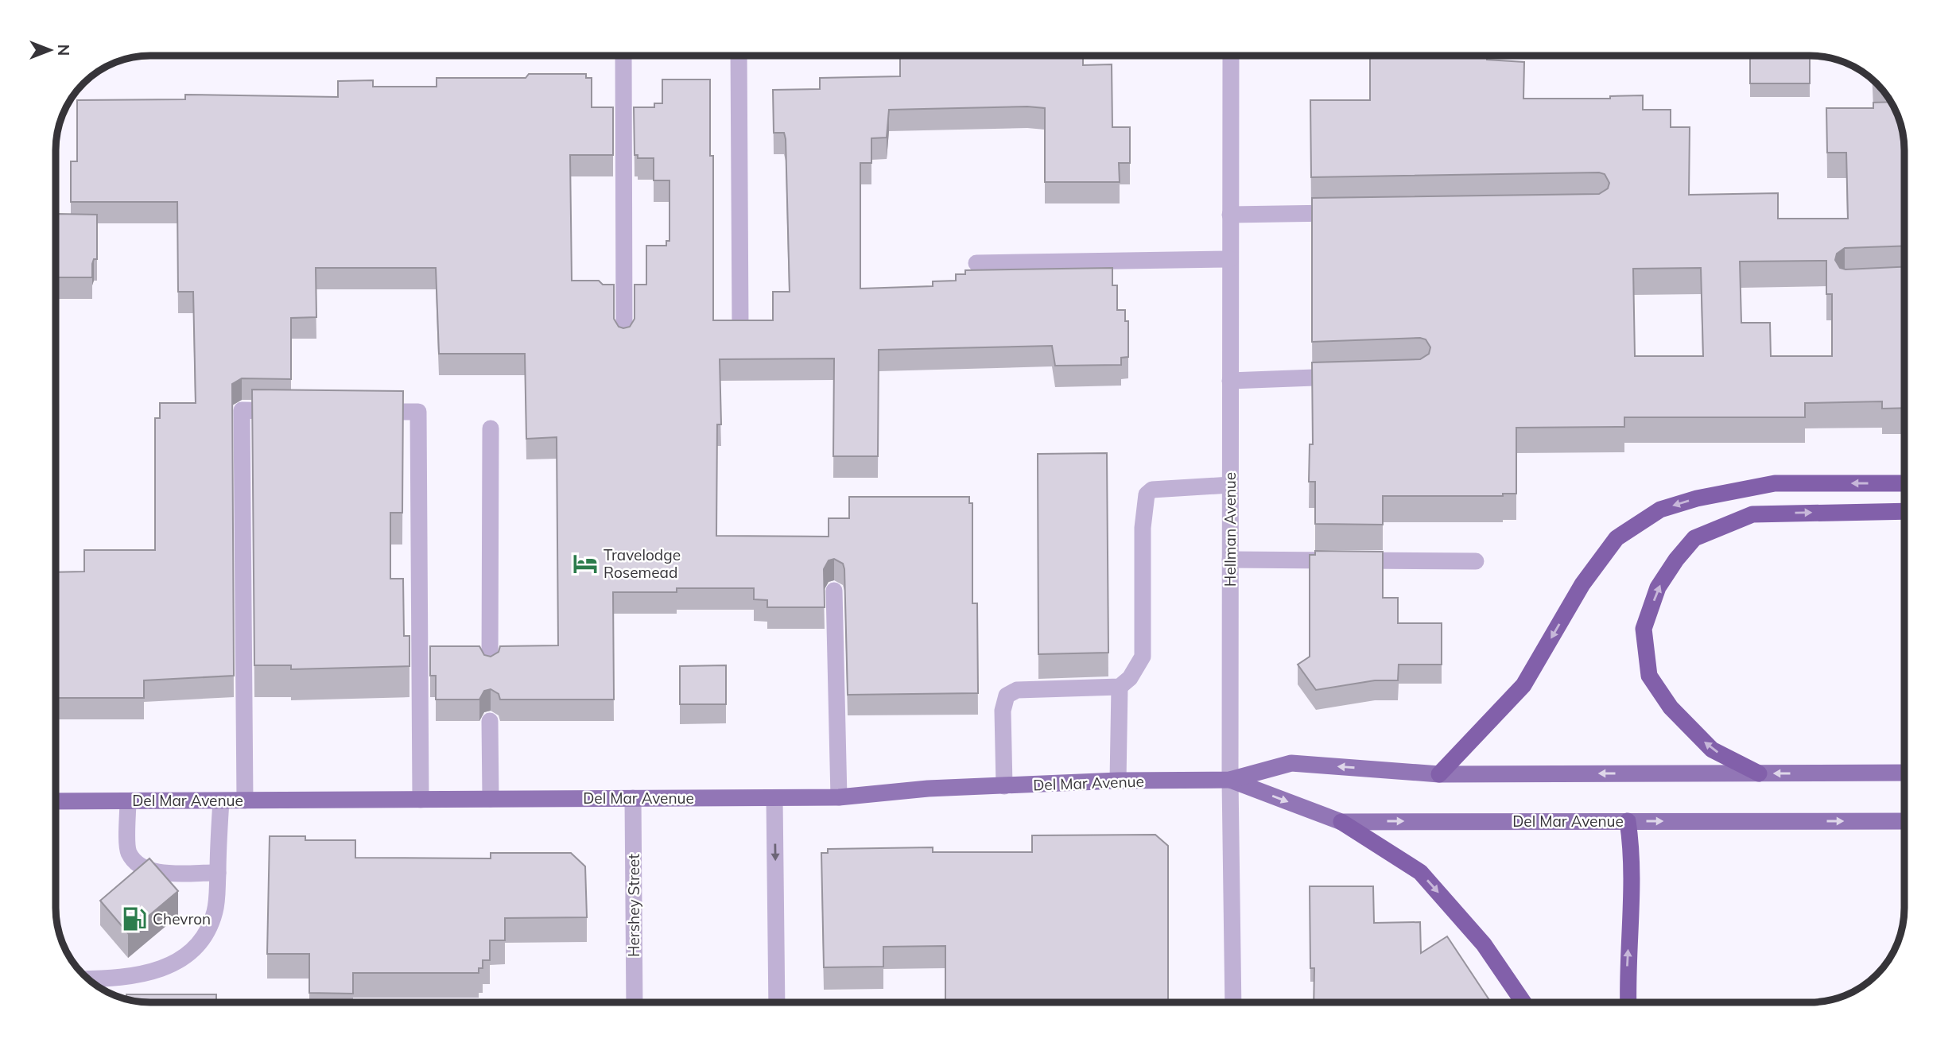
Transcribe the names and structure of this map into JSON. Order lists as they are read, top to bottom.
{
  "streets": {
    "main road": ["Del Mar Avenue"],
    "street": ["Hellman Avenue", "Hershey Street"]
  },
  "crossings": [
    ["Hellman Avenue", "Del Mar Avenue"],
    ["Del Mar Avenue", "Hershey Street"]
  ],
  "places": {
    "hotel": ["Travelodge Rosemead"],
    "fuel station": ["Chevron"]
  },
  "north": "right"
}
